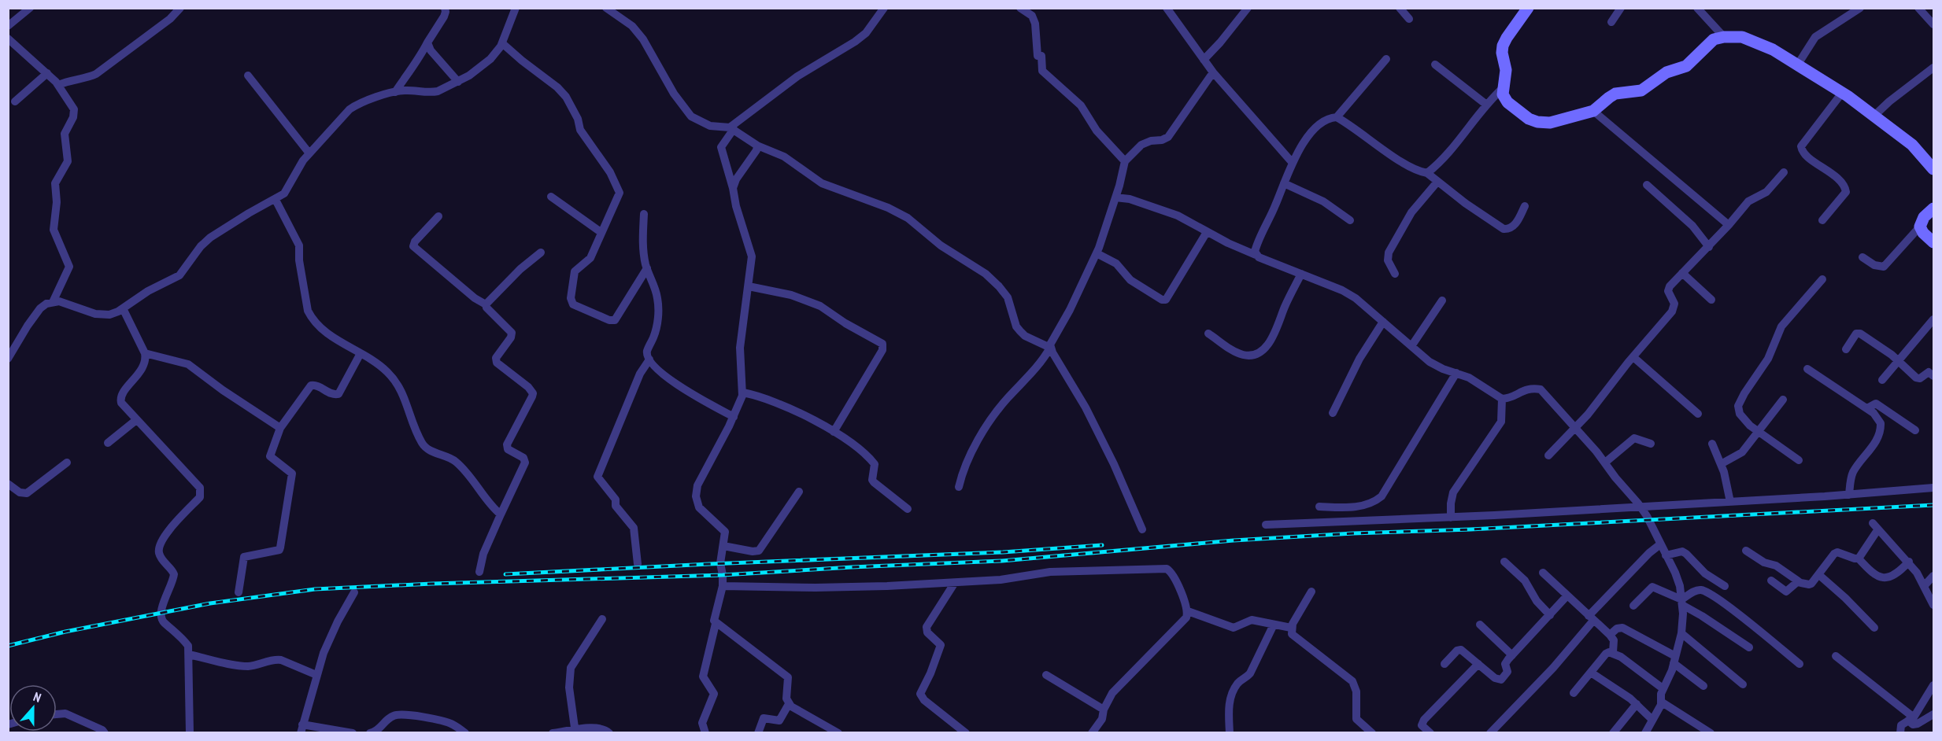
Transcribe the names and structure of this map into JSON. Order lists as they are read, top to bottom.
{
  "north": "top"
}
